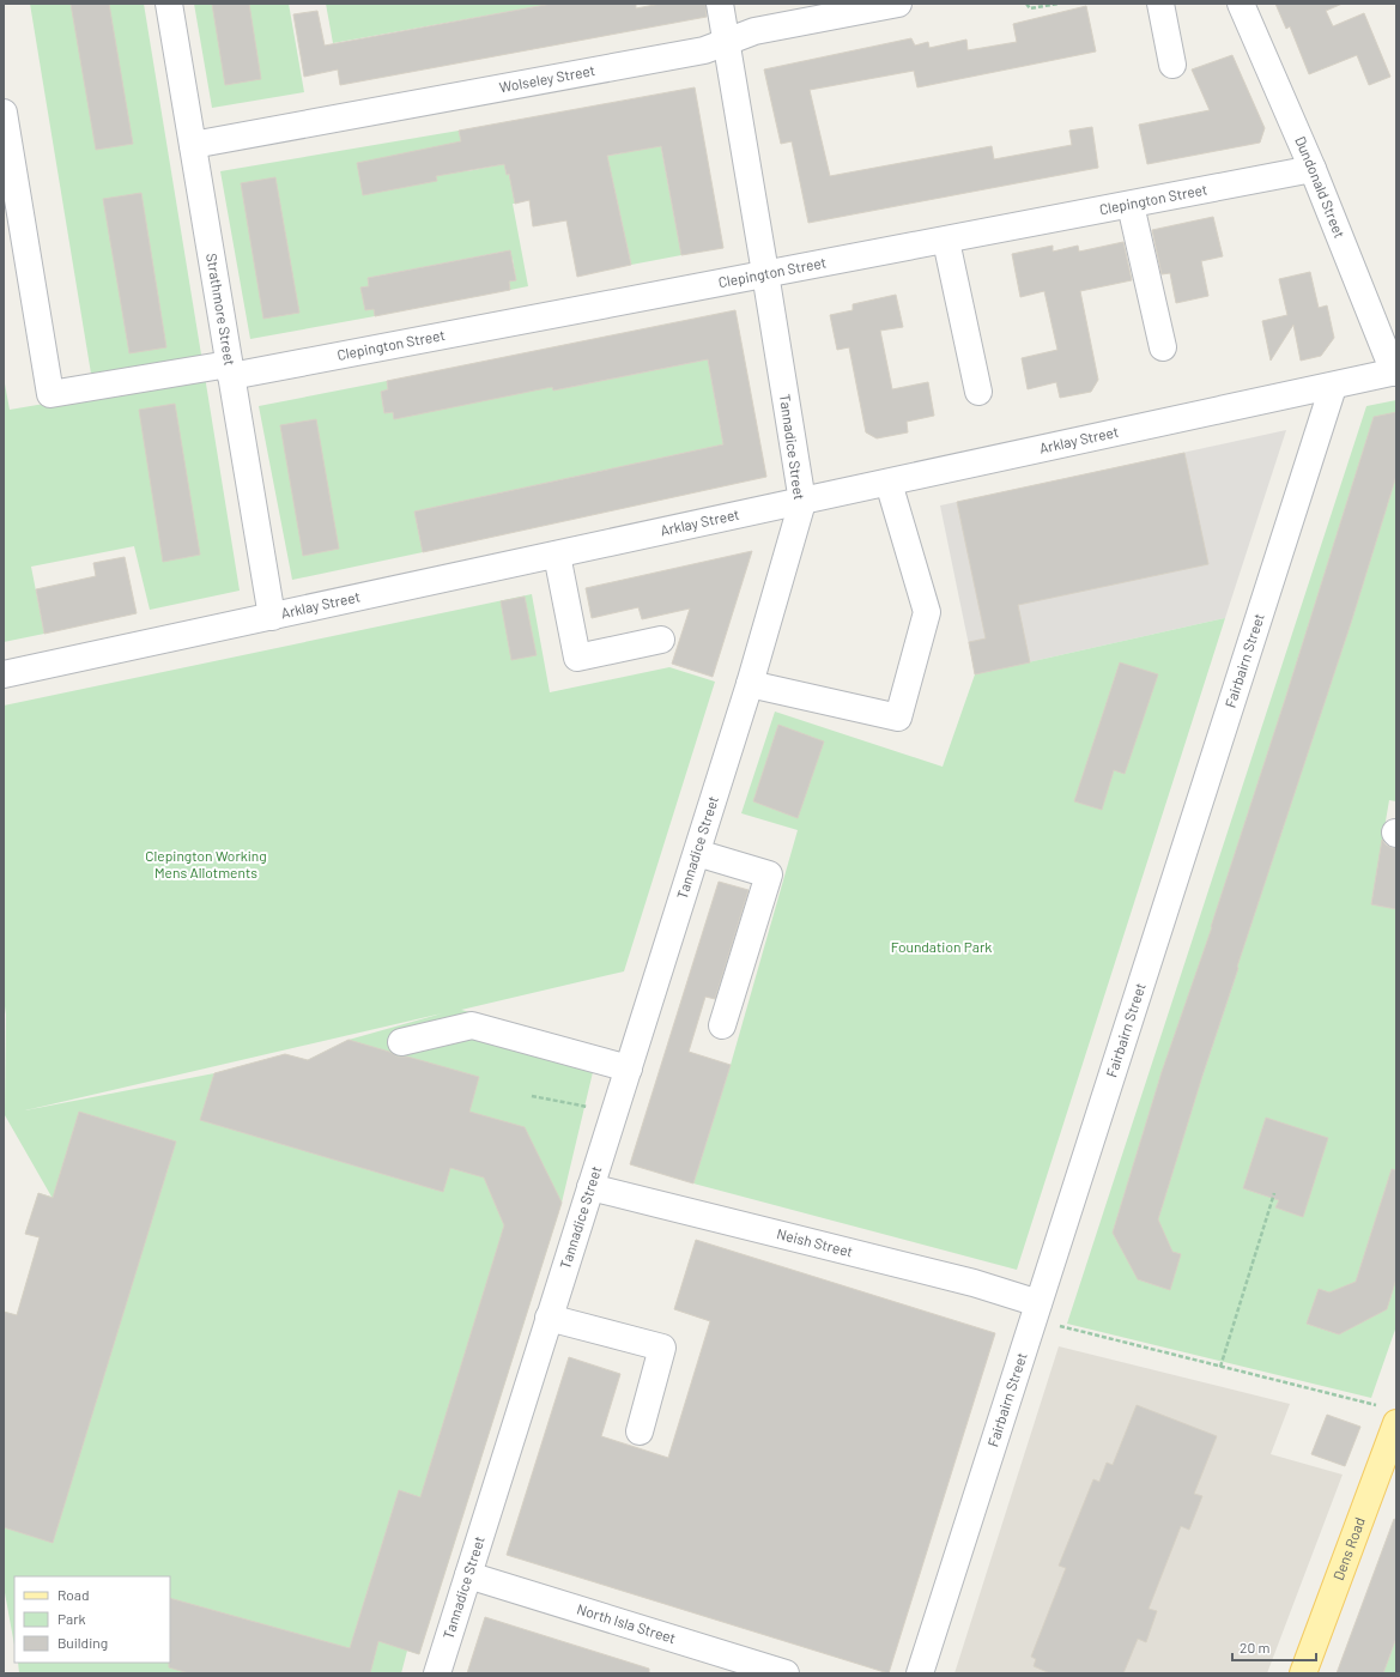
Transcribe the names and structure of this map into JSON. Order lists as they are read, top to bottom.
{
  "streets": {
    "main road": ["Dens Road"],
    "street": [
      "Wolseley Street",
      "Dundonald Street",
      "Clepington Street",
      "Strathmore Street",
      "Arklay Street",
      "Tannadice Street",
      "Fairbairn Street",
      "Neish Street",
      "North Isla Street"
    ]
  },
  "crossings": [
    ["Wolseley Street", "Strathmore Street"],
    ["Wolseley Street", "Tannadice Street"],
    ["Dundonald Street", "Clepington Street"],
    ["Dundonald Street", "Arklay Street"],
    ["Clepington Street", "Strathmore Street"],
    ["Clepington Street", "Tannadice Street"],
    ["Strathmore Street", "Arklay Street"],
    ["Arklay Street", "Tannadice Street"],
    ["Arklay Street", "Fairbairn Street"],
    ["Tannadice Street", "Neish Street"],
    ["Tannadice Street", "North Isla Street"],
    ["Fairbairn Street", "Neish Street"]
  ],
  "parks": ["Clepington Working Mens Allotments", "Foundation Park"],
  "legend": ["Road", "Park", "Building"],
  "scale_bar": "20 m"
}
